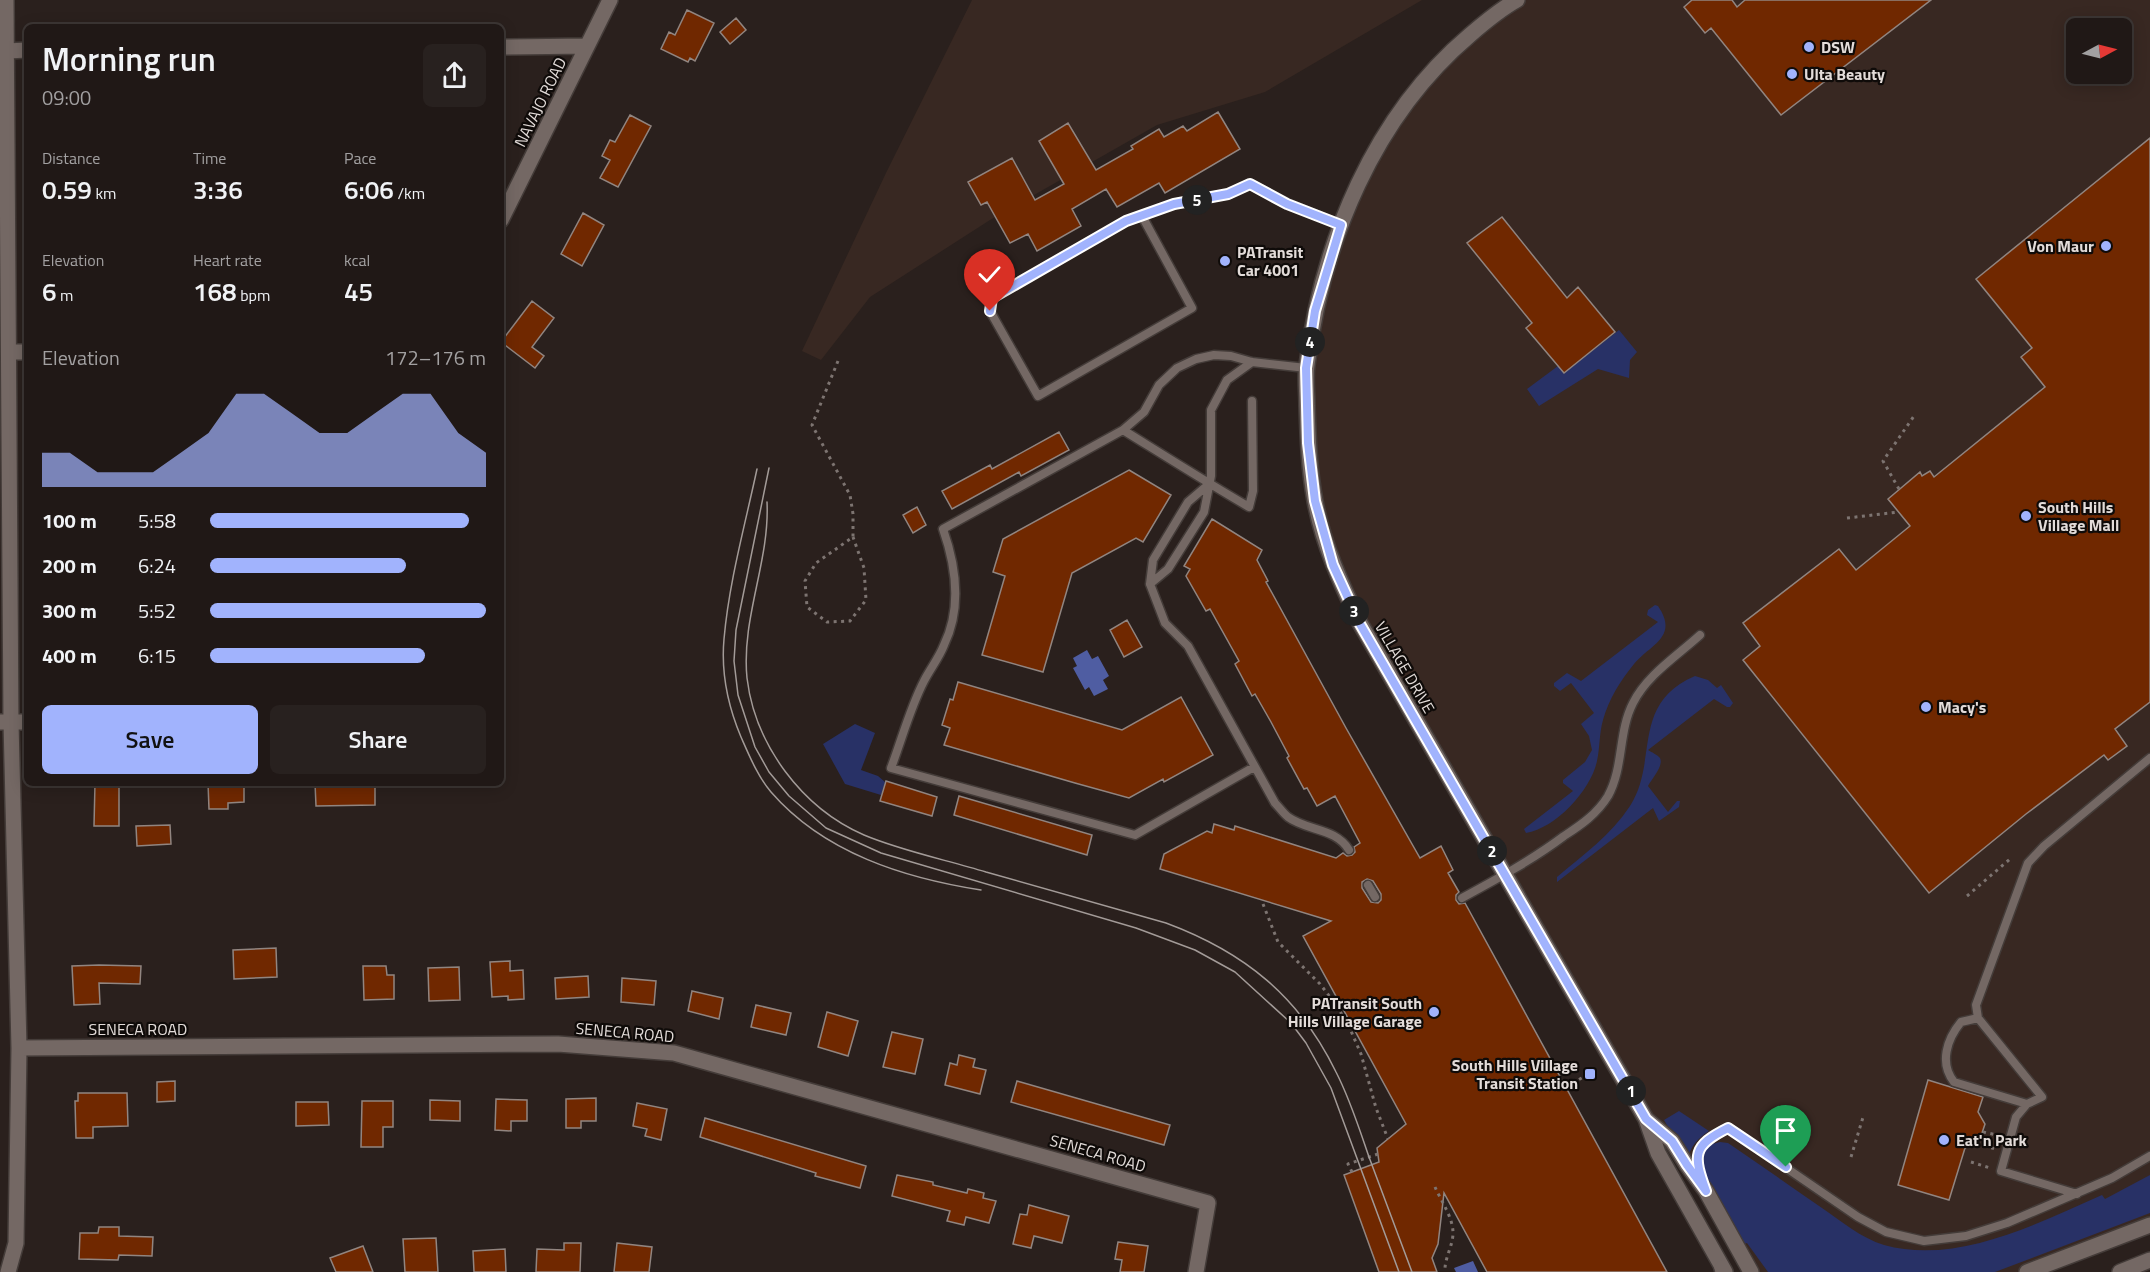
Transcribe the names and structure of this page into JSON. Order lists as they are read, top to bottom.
{
  "streets": {
    "street": ["NAVAJO ROAD", "VILLAGE DRIVE", "SENECA ROAD"]
  },
  "places": {
    "other": [
      "DSW",
      "Ulta Beauty",
      "Von Maur",
      "PATransit Car 4001",
      "South Hills Village Mall",
      "Macy's",
      "PATransit South Hills Village Garage",
      "Eat'n Park"
    ],
    "transit": ["South Hills Village Transit Station"]
  },
  "north": "right",
  "page": {
    "heading": ["Morning run", "09:00"],
    "stats": [
      ["Distance", "0.59 km"],
      ["Time", "3:36"],
      ["Pace", "6:06 /km"],
      ["Elevation", "6 m"],
      ["Heart rate", "168 bpm"],
      ["kcal", "45"]
    ],
    "pins": [
      "5",
      "4",
      "3",
      "2",
      "1"
    ],
    "chart": ["Elevation", "172–176 m"],
    "list": [
      {
        "name": "100 m",
        "note": "5:58"
      },
      {
        "name": "200 m",
        "note": "6:24"
      },
      {
        "name": "300 m",
        "note": "5:52"
      },
      {
        "name": "400 m",
        "note": "6:15"
      }
    ],
    "buttons": ["Save", "Share"]
  }
}
